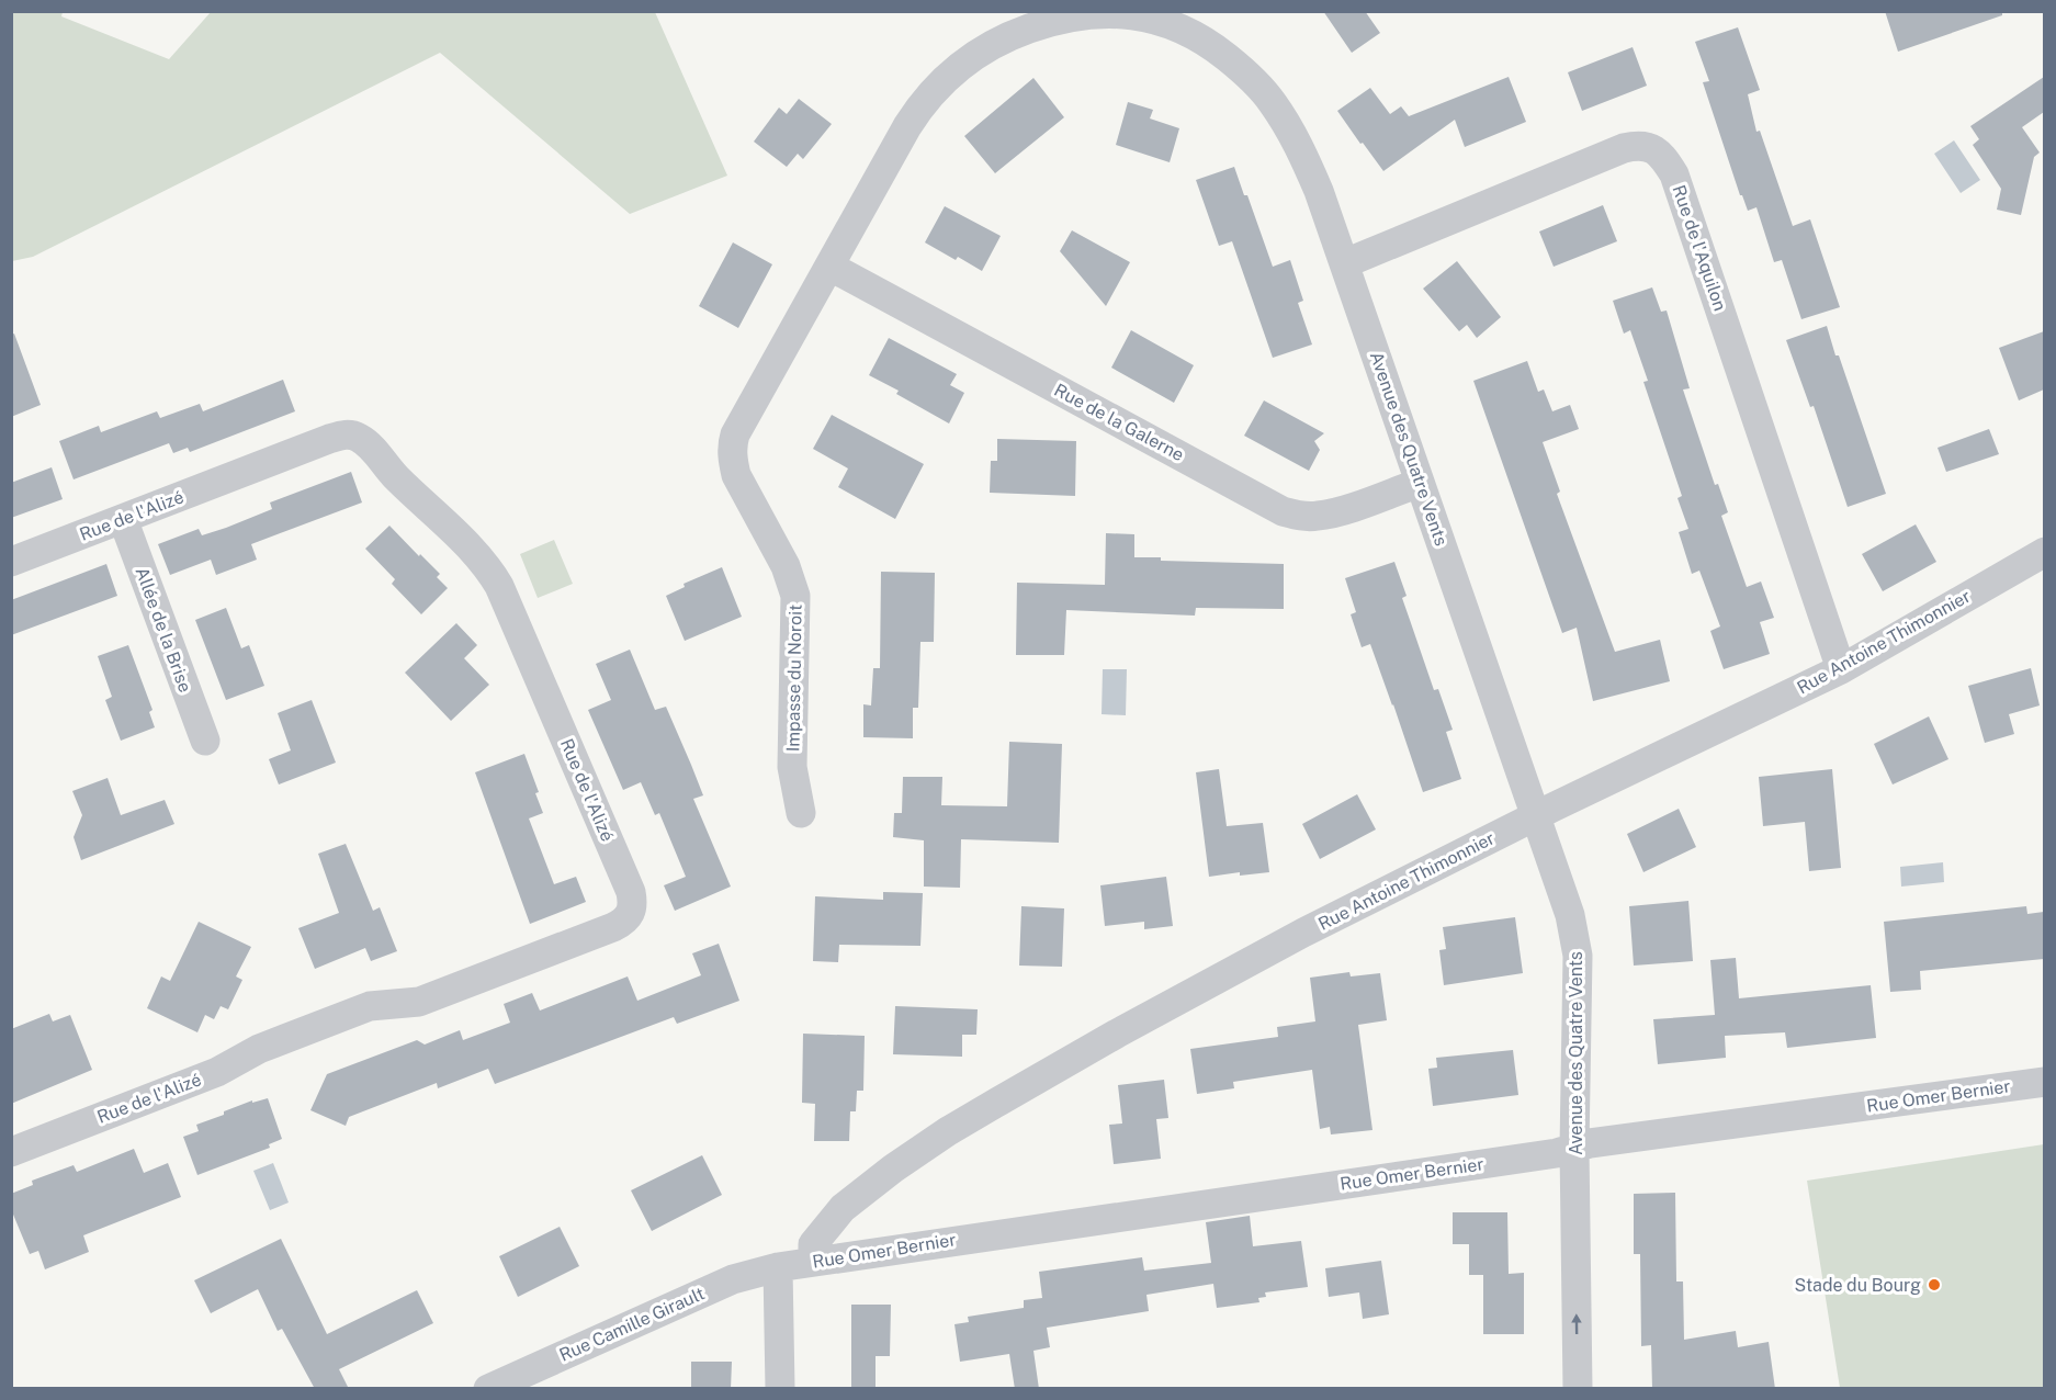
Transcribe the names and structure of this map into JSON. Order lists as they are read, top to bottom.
{
  "streets": {
    "street": [
      "Rue de l'Aquilon",
      "Rue de la Galerne",
      "Avenue des Quatre Vents",
      "Rue de l'Alizé",
      "Allée de la Brise",
      "Rue Antoine Thimonnier",
      "Impasse du Noroit",
      "Rue Omer Bernier",
      "Rue Camille Girault"
    ]
  },
  "crossings": [
    ["Rue de l'Aquilon", "Avenue des Quatre Vents"],
    ["Rue de l'Aquilon", "Rue Antoine Thimonnier"],
    ["Rue de la Galerne", "Avenue des Quatre Vents"],
    ["Rue de la Galerne", "Impasse du Noroit"],
    ["Avenue des Quatre Vents", "Rue Antoine Thimonnier"],
    ["Avenue des Quatre Vents", "Impasse du Noroit"],
    ["Avenue des Quatre Vents", "Rue Omer Bernier"],
    ["Rue de l'Alizé", "Allée de la Brise"],
    ["Rue Antoine Thimonnier", "Rue Omer Bernier"],
    ["Rue Omer Bernier", "Rue Camille Girault"]
  ],
  "places": ["Stade du Bourg"]
}
